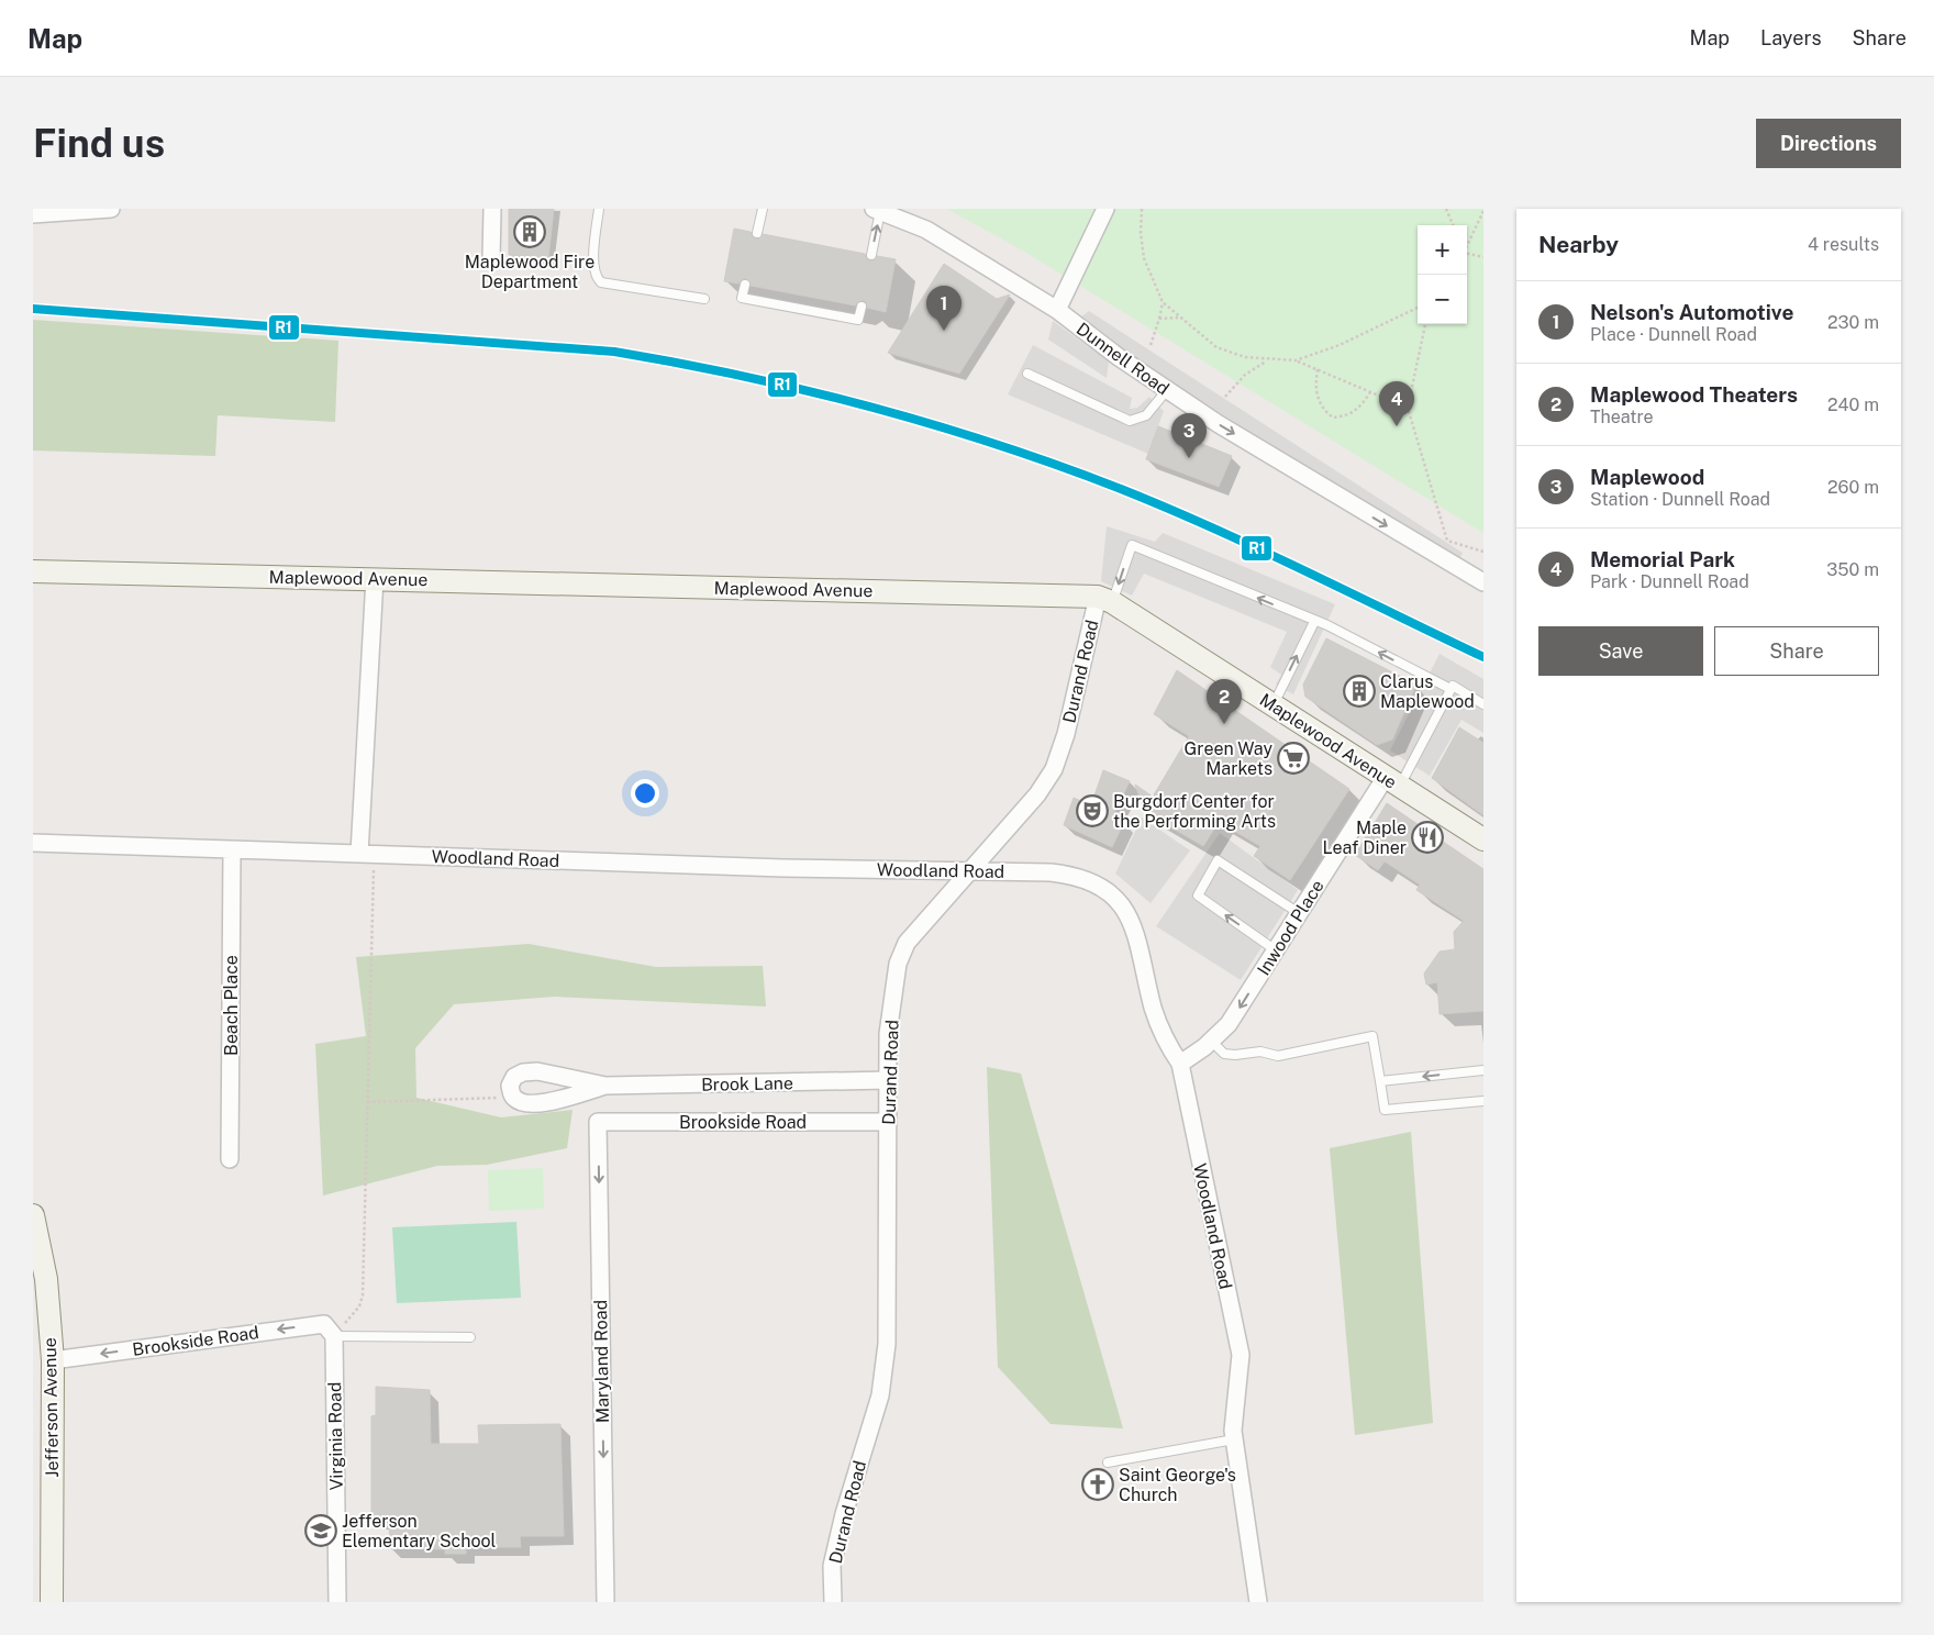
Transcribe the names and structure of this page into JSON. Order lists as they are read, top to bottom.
{
  "streets": {
    "street": [
      "Dunnell Road",
      "Maplewood Avenue",
      "Durand Road",
      "Woodland Road",
      "Inwood Place",
      "Beach Place",
      "Brook Lane",
      "Brookside Road",
      "Maryland Road",
      "Jefferson Avenue",
      "Virginia Road"
    ]
  },
  "crossings": [
    ["Maplewood Avenue", "Durand Road"],
    ["Maplewood Avenue", "Inwood Place"],
    ["Durand Road", "Woodland Road"],
    ["Durand Road", "Brook Lane"],
    ["Durand Road", "Brookside Road"],
    ["Woodland Road", "Inwood Place"],
    ["Woodland Road", "Beach Place"],
    ["Brookside Road", "Maryland Road"],
    ["Brookside Road", "Jefferson Avenue"],
    ["Brookside Road", "Virginia Road"]
  ],
  "one_way": ["Dunnell Road", "Brookside Road", "Maryland Road"],
  "places": {
    "building": ["Maplewood Fire Department", "Clarus Maplewood"],
    "supermarket": ["Green Way Markets"],
    "theatre": ["Burgdorf Center for the Performing Arts"],
    "restaurant": ["Maple Leaf Diner"],
    "church": ["Saint George's Church"],
    "school or university": ["Jefferson Elementary School"]
  },
  "lines": ["transit line R1"],
  "page": {
    "header": "Map",
    "nav": ["Map", "Layers", "Share"],
    "buttons": [
      "Directions",
      ["Save", "Share"]
    ],
    "title": "Find us",
    "heading": ["Nearby", "4 results"],
    "map_buttons": ["+", "−"],
    "list": [
      {
        "mark": "1",
        "name": "Nelson's Automotive",
        "note": "Place · Dunnell Road",
        "value": "230 m"
      },
      {
        "mark": "2",
        "name": "Maplewood Theaters",
        "note": "Theatre",
        "value": "240 m"
      },
      {
        "mark": "3",
        "name": "Maplewood",
        "note": "Station · Dunnell Road",
        "value": "260 m"
      },
      {
        "mark": "4",
        "name": "Memorial Park",
        "note": "Park · Dunnell Road",
        "value": "350 m"
      }
    ],
    "pins": [
      "1",
      "4",
      "3",
      "2"
    ]
  }
}
